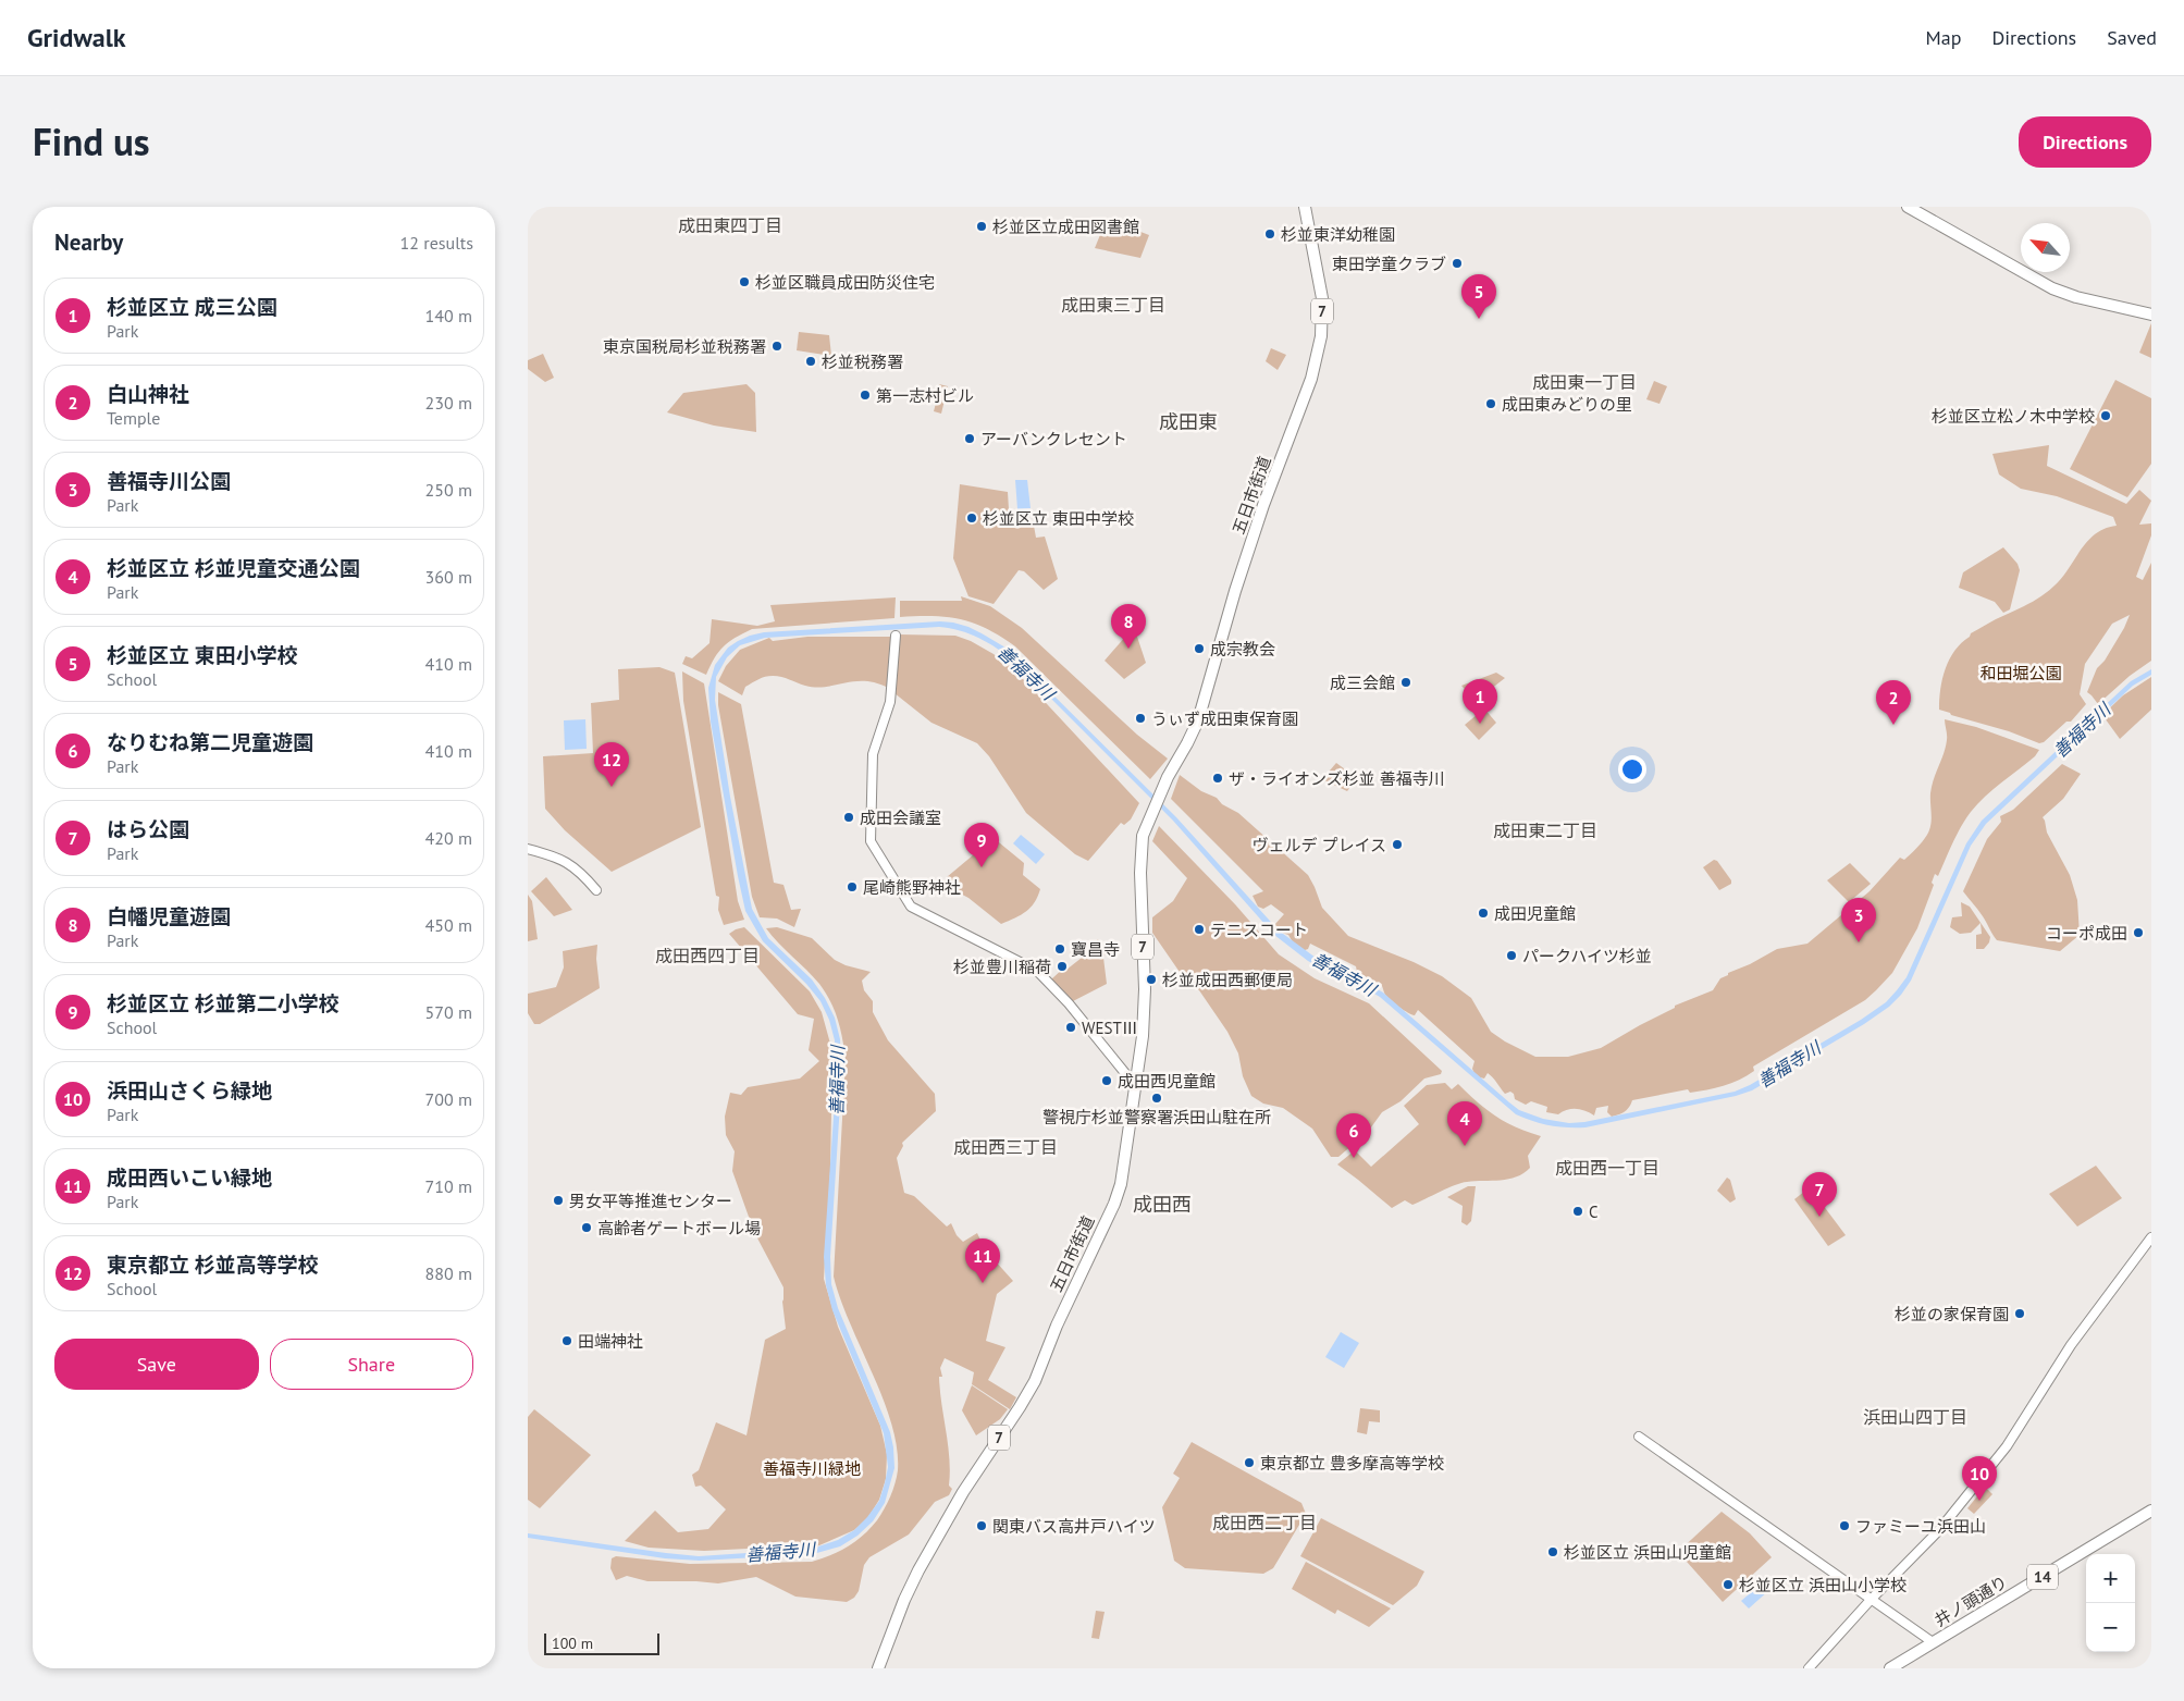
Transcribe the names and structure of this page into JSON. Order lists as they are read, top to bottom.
{
  "streets": {
    "main road": [
      "7",
      "五日市街道",
      "14",
      "井ノ頭通り"
    ]
  },
  "districts": [
    "成田東四丁目",
    "成田東三丁目",
    "成田東一丁目",
    "成田東",
    "成田東二丁目",
    "成田西四丁目",
    "成田西三丁目",
    "成田西一丁目",
    "成田西",
    "浜田山四丁目",
    "成田西二丁目"
  ],
  "water": ["善福寺川"],
  "parks": ["和田堀公園", "善福寺川緑地"],
  "places": [
    "杉並区立成田図書館",
    "杉並東洋幼稚園",
    "東田学童クラブ",
    "杉並区職員成田防災住宅",
    "東京国税局杉並税務署",
    "杉並税務署",
    "第一志村ビル",
    "成田東みどりの里",
    "杉並区立松ノ木中学校",
    "アーバンクレセント",
    "杉並区立 東田中学校",
    "成宗教会",
    "成三会館",
    "うぃず成田東保育園",
    "ザ・ライオンズ杉並 善福寺川",
    "成田会議室",
    "ヴェルデ プレイス",
    "尾崎熊野神社",
    "成田児童館",
    "テニスコート",
    "コーポ成田",
    "寶昌寺",
    "パークハイツ杉並",
    "杉並豊川稲荷",
    "杉並成田西郵便局",
    "WESTⅢ",
    "成田西児童館",
    "警視庁杉並警察署浜田山駐在所",
    "男女平等推進センター",
    "C",
    "高齢者ゲートボール場",
    "杉並の家保育園",
    "田端神社",
    "東京都立 豊多摩高等学校",
    "関東バス高井戸ハイツ",
    "ファミーユ浜田山",
    "杉並区立 浜田山児童館",
    "杉並区立 浜田山小学校"
  ],
  "scale_bar": "100 m",
  "north": "top left",
  "page": {
    "header": "Gridwalk",
    "nav": ["Map", "Directions", "Saved"],
    "title": "Find us",
    "buttons": [
      "Directions",
      ["Save", "Share"]
    ],
    "heading": ["Nearby", "12 results"],
    "pins": [
      "5",
      "8",
      "1",
      "2",
      "12",
      "9",
      "3",
      "4",
      "6",
      "7",
      "11",
      "10"
    ],
    "list": [
      {
        "mark": "1",
        "name": "杉並区立 成三公園",
        "note": "Park",
        "value": "140 m"
      },
      {
        "mark": "2",
        "name": "白山神社",
        "note": "Temple",
        "value": "230 m"
      },
      {
        "mark": "3",
        "name": "善福寺川公園",
        "note": "Park",
        "value": "250 m"
      },
      {
        "mark": "4",
        "name": "杉並区立 杉並児童交通公園",
        "note": "Park",
        "value": "360 m"
      },
      {
        "mark": "5",
        "name": "杉並区立 東田小学校",
        "note": "School",
        "value": "410 m"
      },
      {
        "mark": "6",
        "name": "なりむね第二児童遊園",
        "note": "Park",
        "value": "410 m"
      },
      {
        "mark": "7",
        "name": "はら公園",
        "note": "Park",
        "value": "420 m"
      },
      {
        "mark": "8",
        "name": "白幡児童遊園",
        "note": "Park",
        "value": "450 m"
      },
      {
        "mark": "9",
        "name": "杉並区立 杉並第二小学校",
        "note": "School",
        "value": "570 m"
      },
      {
        "mark": "10",
        "name": "浜田山さくら緑地",
        "note": "Park",
        "value": "700 m"
      },
      {
        "mark": "11",
        "name": "成田西いこい緑地",
        "note": "Park",
        "value": "710 m"
      },
      {
        "mark": "12",
        "name": "東京都立 杉並高等学校",
        "note": "School",
        "value": "880 m"
      }
    ],
    "map_buttons": ["+", "−"],
    "scale": "100 m"
  }
}
